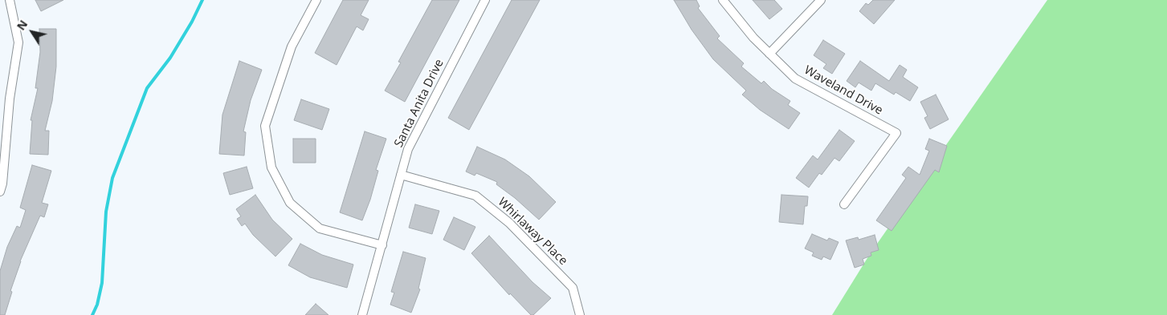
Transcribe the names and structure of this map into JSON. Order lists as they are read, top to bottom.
{
  "streets": {
    "street": ["Waveland Drive", "Santa Anita Drive", "Whirlaway Place"]
  },
  "crossings": [
    ["Santa Anita Drive", "Whirlaway Place"]
  ],
  "north": "top left"
}
